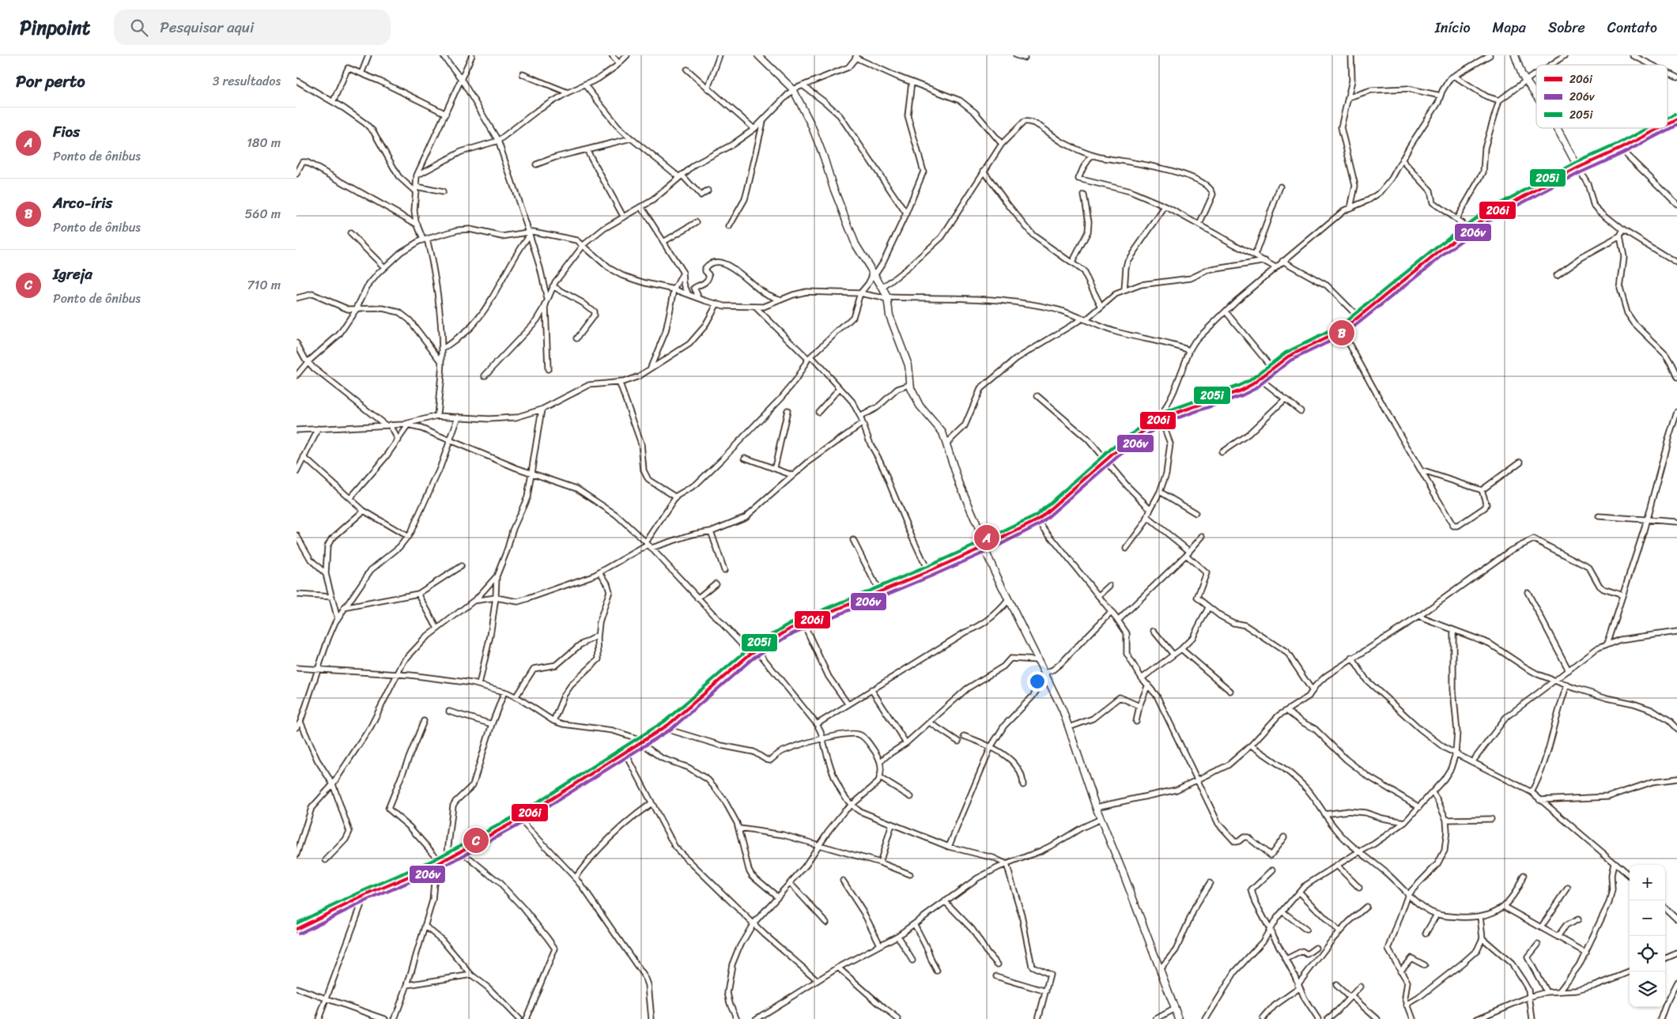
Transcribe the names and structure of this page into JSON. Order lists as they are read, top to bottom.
{
  "lines": ["transit line 205i", "transit line 206i", "transit line 206v"],
  "legend": ["206i", "206v", "205i"],
  "page": {
    "header": "Pinpoint",
    "search": "Pesquisar aqui",
    "nav": [
      "Início",
      "Mapa",
      "Sobre",
      "Contato"
    ],
    "heading": ["Por perto", "3 resultados"],
    "list": [
      {
        "mark": "A",
        "name": "Fios",
        "note": "Ponto de ônibus",
        "value": "180 m"
      },
      {
        "mark": "B",
        "name": "Arco-íris",
        "note": "Ponto de ônibus",
        "value": "560 m"
      },
      {
        "mark": "C",
        "name": "Igreja",
        "note": "Ponto de ônibus",
        "value": "710 m"
      }
    ],
    "pins": ["B", "A", "C"],
    "map_buttons": ["+", "−"]
  }
}
